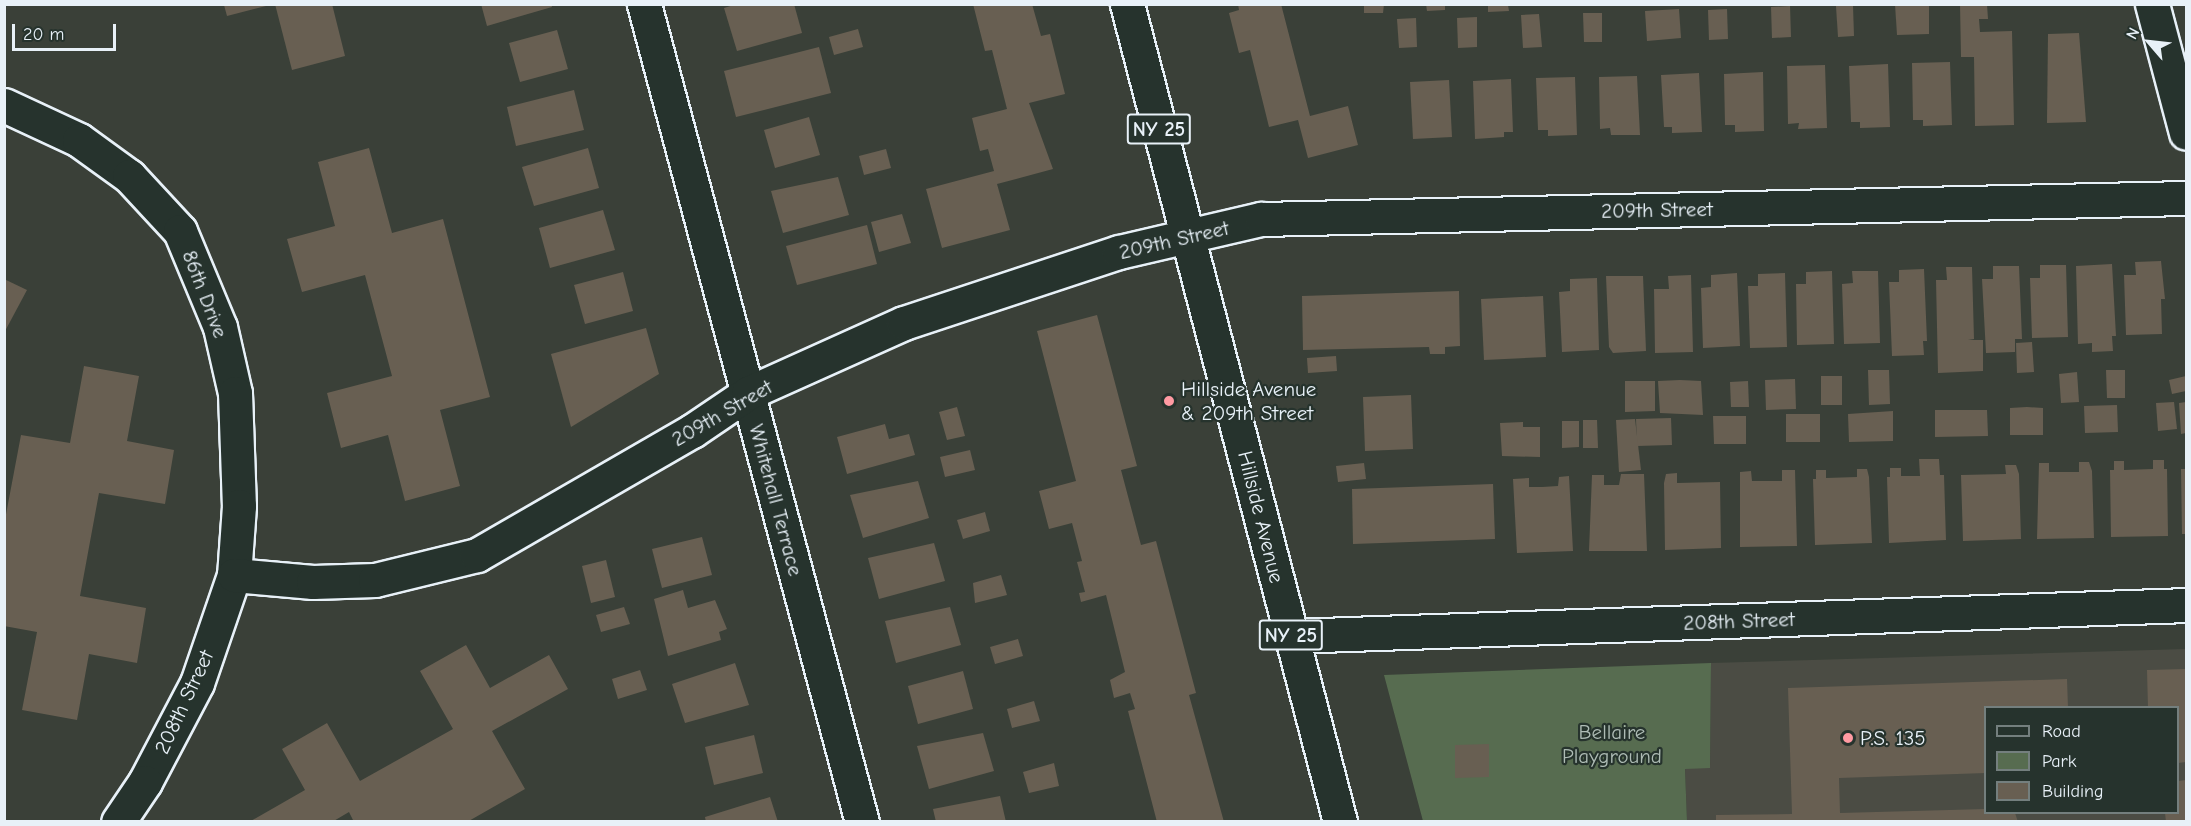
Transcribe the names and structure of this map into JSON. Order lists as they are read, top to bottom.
{
  "streets": {
    "street": [
      "NY 25",
      "209th Street",
      "86th Drive",
      "Whitehall Terrace",
      "Hillside Avenue",
      "208th Street"
    ]
  },
  "crossings": [
    ["209th Street", "86th Drive"],
    ["209th Street", "Whitehall Terrace"],
    ["209th Street", "Hillside Avenue"],
    ["209th Street", "208th Street"],
    ["86th Drive", "208th Street"],
    ["Hillside Avenue", "208th Street"]
  ],
  "parks": ["Bellaire Playground"],
  "places": ["Hillside Avenue & 209th Street", "P.S. 135"],
  "legend": ["Road", "Park", "Building"],
  "scale_bar": "20 m",
  "north": "top left"
}
